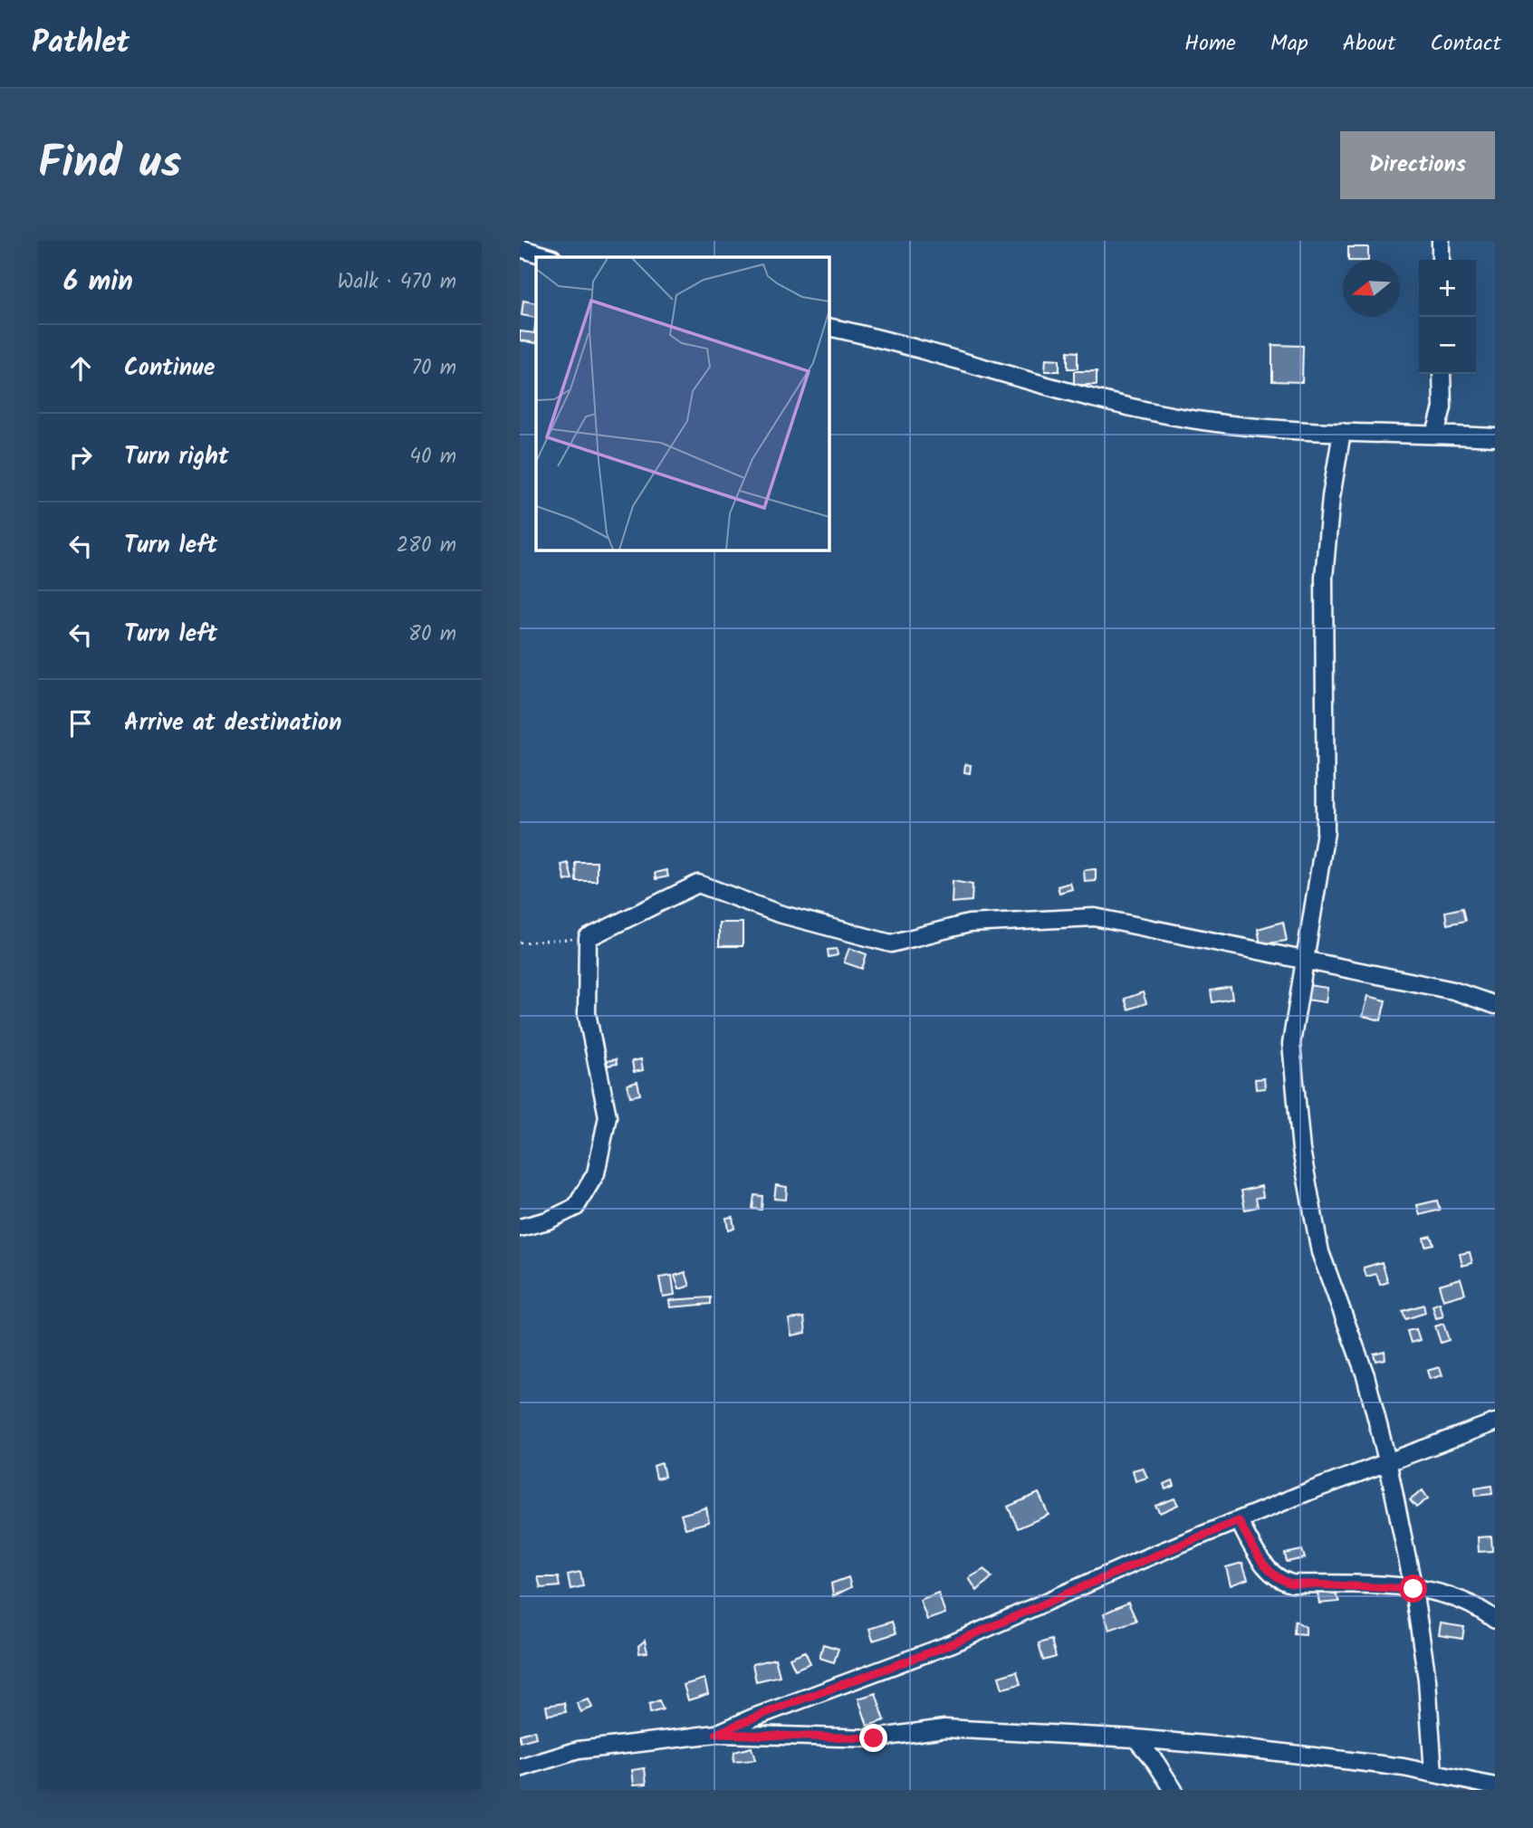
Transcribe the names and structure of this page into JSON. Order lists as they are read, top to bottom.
{
  "north": "left",
  "page": {
    "header": "Pathlet",
    "nav": [
      "Home",
      "Map",
      "About",
      "Contact"
    ],
    "title": "Find us",
    "buttons": "Directions",
    "heading": ["6 min", "Walk · 470 m"],
    "map_buttons": ["+", "−"],
    "list": [
      ["Continue", "70 m"],
      ["Turn right", "40 m"],
      ["Turn left", "280 m"],
      ["Turn left", "80 m"],
      "Arrive at destination"
    ]
  }
}
